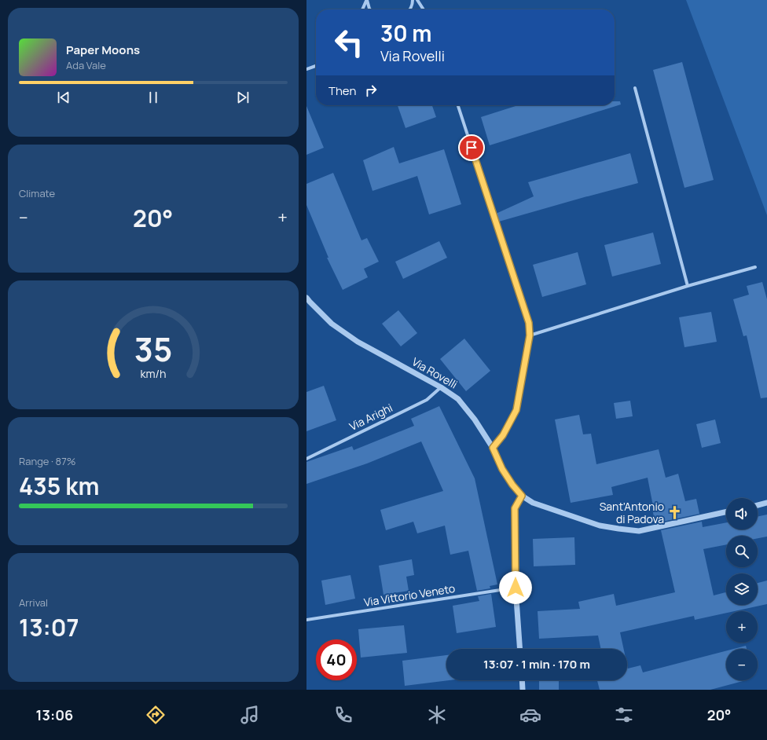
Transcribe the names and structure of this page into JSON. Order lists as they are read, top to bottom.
{
  "streets": {
    "street": ["Via Rovelli", "Via Arighi", "Via Vittorio Veneto"]
  },
  "crossings": [
    ["Via Rovelli", "Via Arighi"]
  ],
  "places": {
    "church": ["Sant'Antonio di Padova"]
  },
  "page": {
    "turn": ["30 m", "Via Rovelli"],
    "song": ["Paper Moons", "Ada Vale"],
    "then": "Then",
    "tile": [
      "Climate",
      ["Range · 87%", "435 km"],
      ["Arrival", "13:07"]
    ],
    "heat": ["−", "20°", "+"],
    "map_buttons": ["+", "−"],
    "limit": "40",
    "trip": "13:07 · 1 min · 170 m",
    "tabs": ["13:06", "20°"],
    "gauge": ["35", "km/h"]
  }
}
